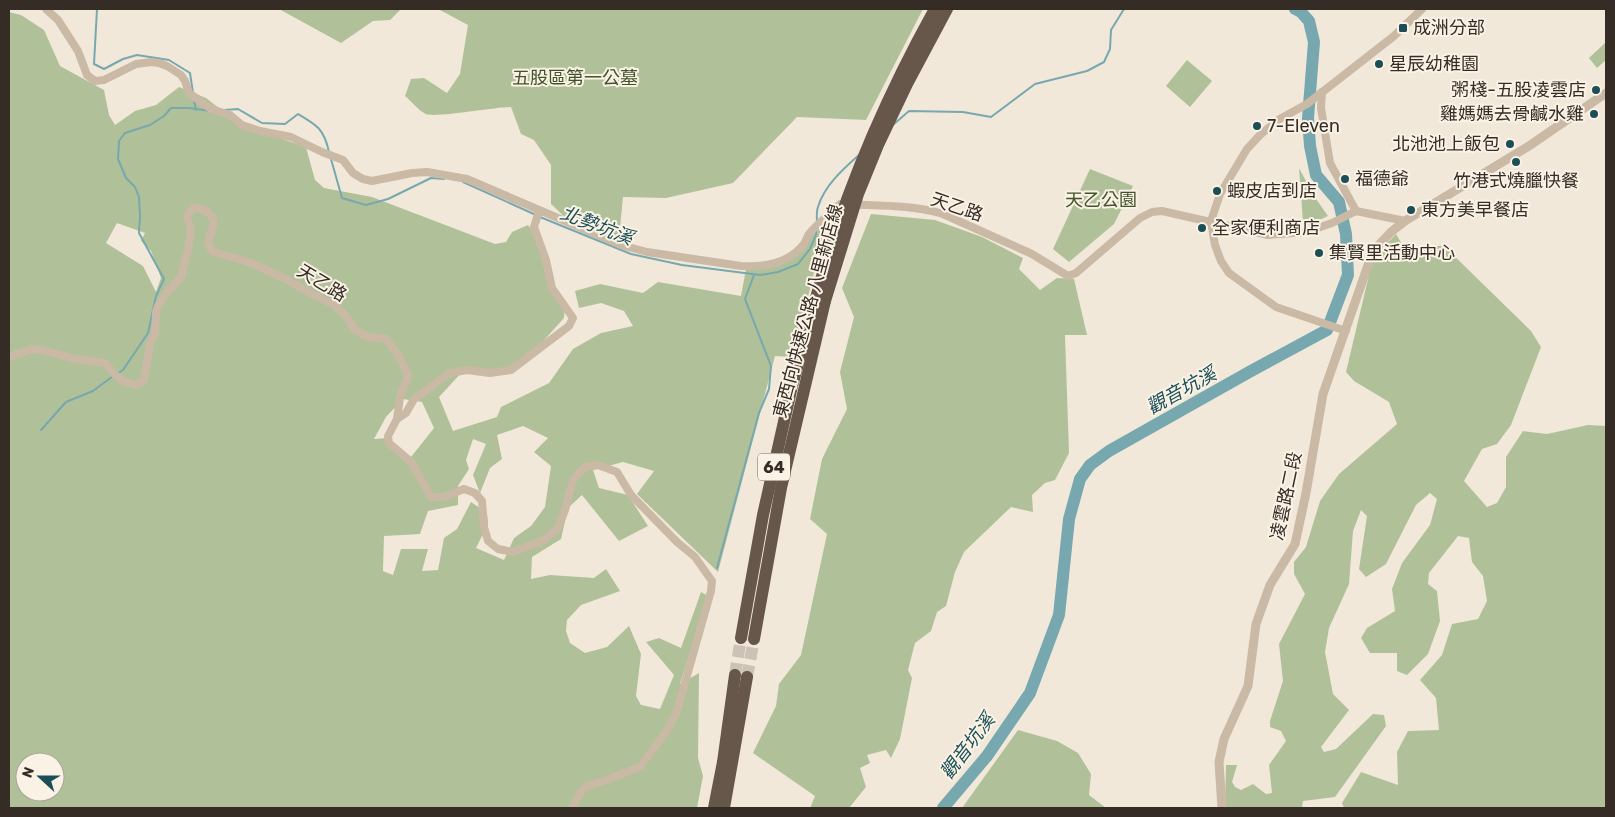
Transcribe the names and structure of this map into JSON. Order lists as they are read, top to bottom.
{
  "streets": {
    "highway": ["東西向快速公路 八里新店線", "64"],
    "street": ["天乙路", "凌雲路二段"]
  },
  "water": ["北勢坑溪", "觀音坑溪"],
  "parks": ["五股區第一公墓", "天乙公園"],
  "places": {
    "transit": ["成洲分部"],
    "other": [
      "星辰幼稚園",
      "粥棧-五股凌雲店",
      "雞媽媽去骨鹹水雞",
      "7-Eleven",
      "北池池上飯包",
      "竹港式燒臘快餐",
      "福德爺",
      "蝦皮店到店",
      "東方美早餐店",
      "全家便利商店",
      "集賢里活動中心"
    ]
  },
  "north": "left"
}
